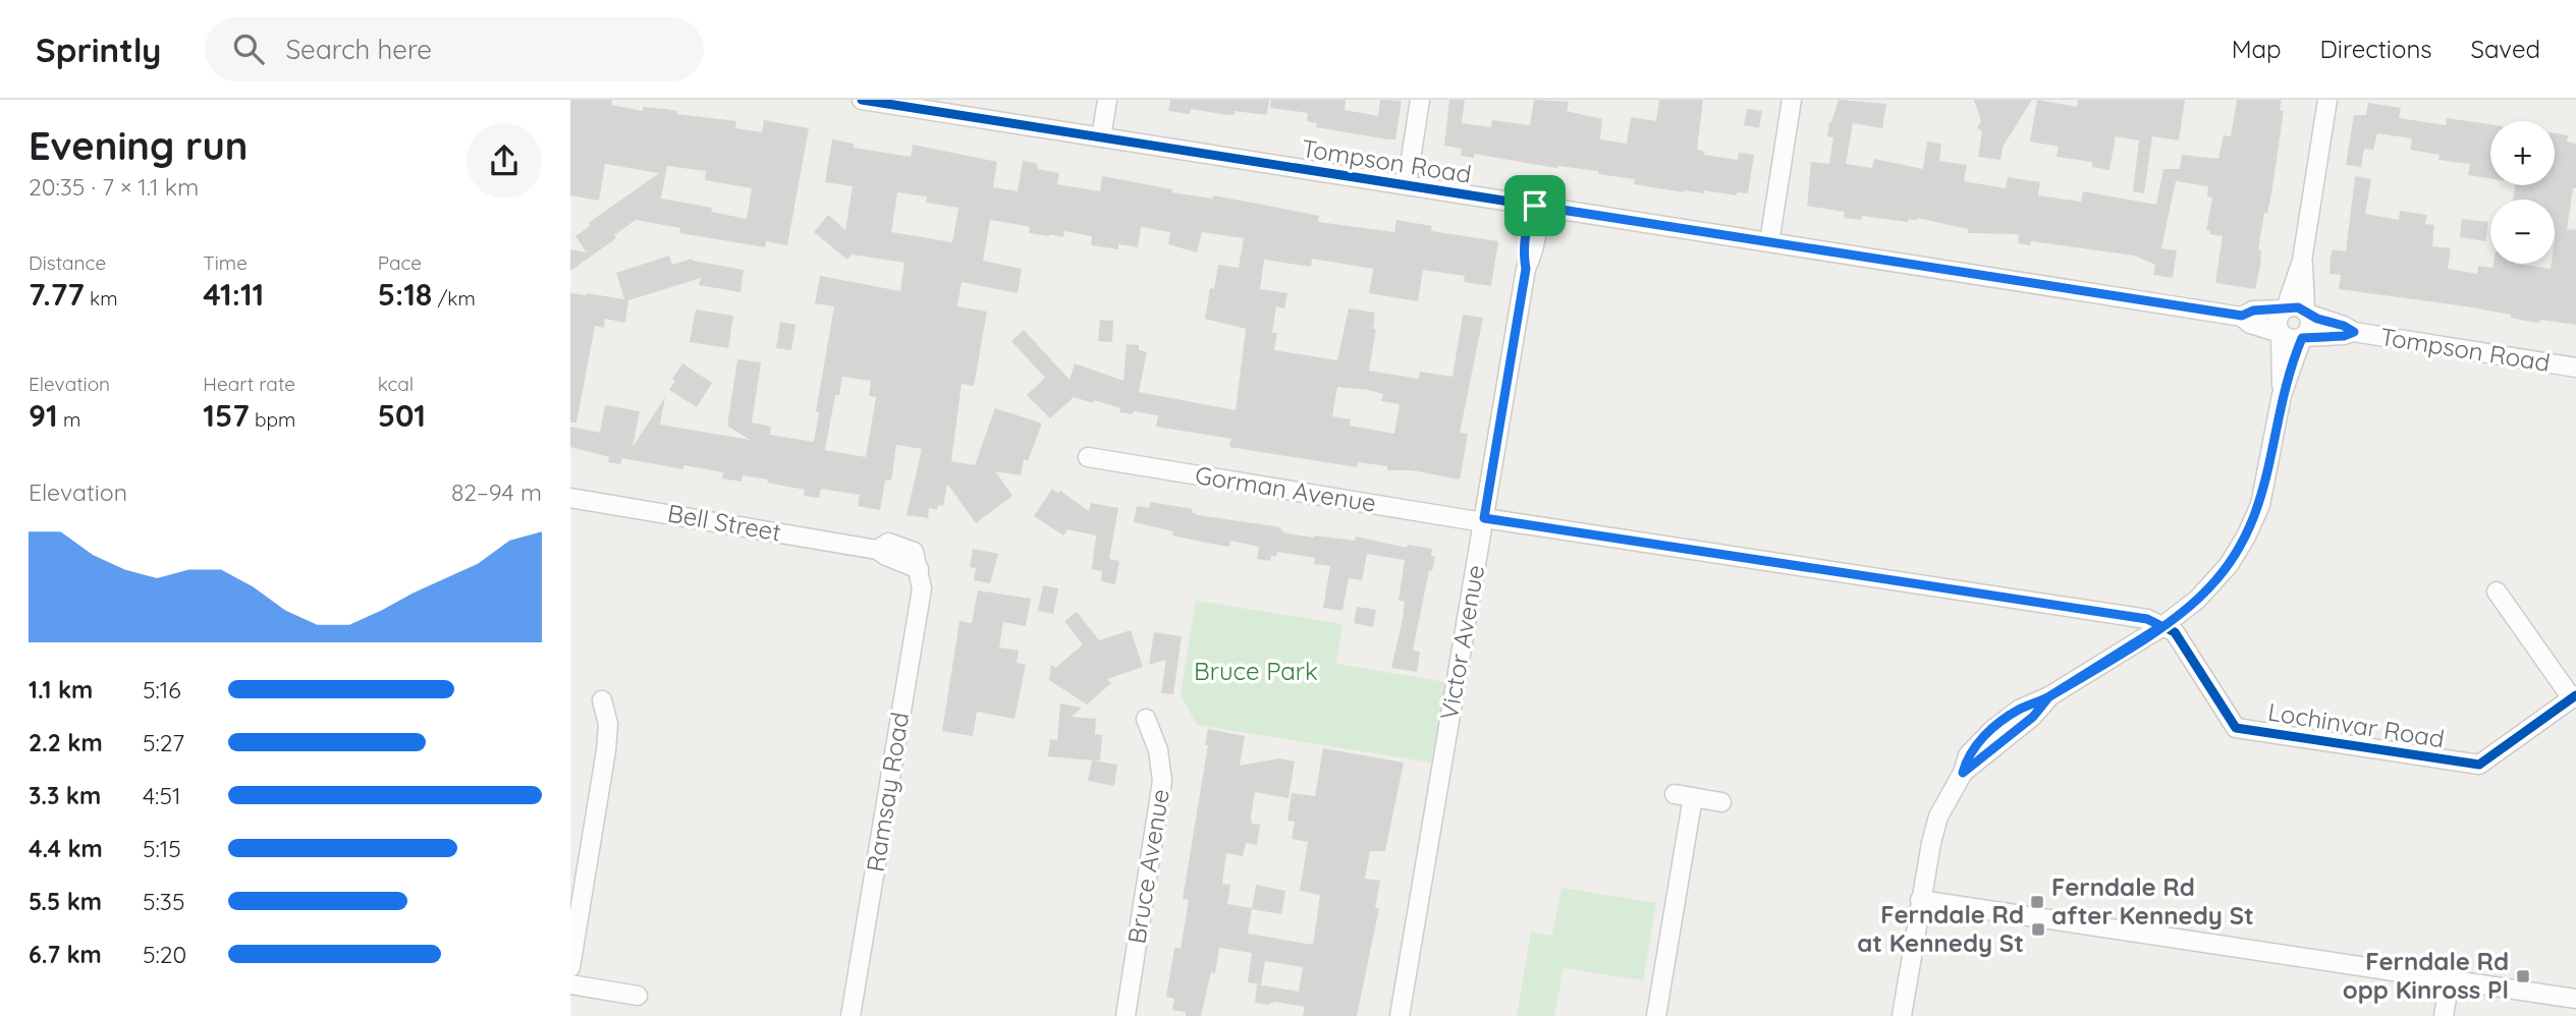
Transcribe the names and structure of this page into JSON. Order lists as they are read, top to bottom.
{
  "streets": {
    "street": [
      "Tompson Road",
      "Gorman Avenue",
      "Bell Street",
      "Victor Avenue",
      "Lochinvar Road",
      "Ramsay Road",
      "Bruce Avenue"
    ]
  },
  "crossings": [
    ["Tompson Road", "Victor Avenue"],
    ["Gorman Avenue", "Victor Avenue"],
    ["Gorman Avenue", "Lochinvar Road"],
    ["Bell Street", "Ramsay Road"]
  ],
  "parks": ["Bruce Park"],
  "places": {
    "transit": ["Ferndale Rd after Kennedy St", "Ferndale Rd at Kennedy St", "Ferndale Rd opp Kinross Pl"]
  },
  "page": {
    "header": "Sprintly",
    "search": "Search here",
    "nav": ["Map", "Directions", "Saved"],
    "heading": ["Evening run", "20:35 · 7 × 1.1 km"],
    "map_buttons": ["+", "−"],
    "stats": [
      ["Distance", "7.77 km"],
      ["Time", "41:11"],
      ["Pace", "5:18 /km"],
      ["Elevation", "91 m"],
      ["Heart rate", "157 bpm"],
      ["kcal", "501"]
    ],
    "chart": ["Elevation", "82–94 m"],
    "list": [
      {
        "name": "1.1 km",
        "note": "5:16"
      },
      {
        "name": "2.2 km",
        "note": "5:27"
      },
      {
        "name": "3.3 km",
        "note": "4:51"
      },
      {
        "name": "4.4 km",
        "note": "5:15"
      },
      {
        "name": "5.5 km",
        "note": "5:35"
      },
      {
        "name": "6.7 km",
        "note": "5:20"
      }
    ]
  }
}
